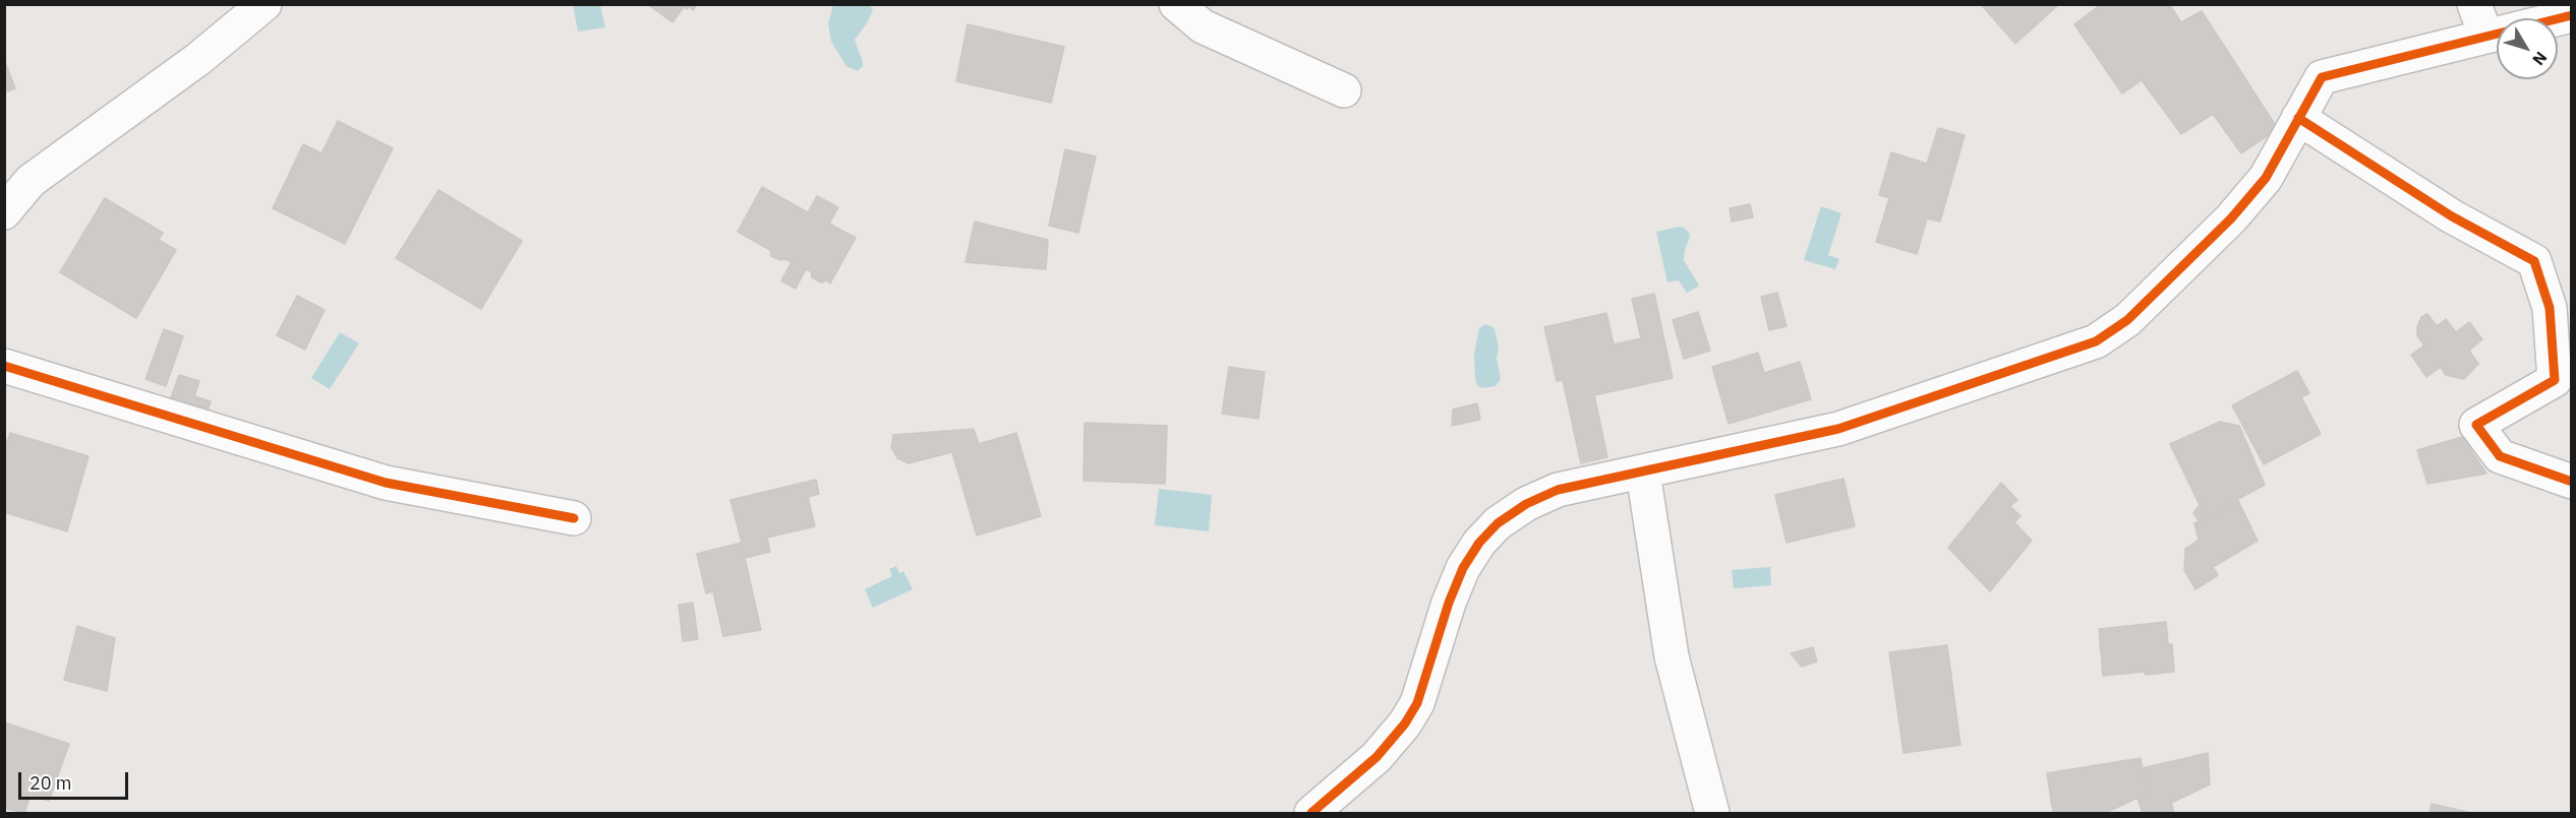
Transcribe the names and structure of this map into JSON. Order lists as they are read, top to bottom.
{
  "scale_bar": "20 m",
  "north": "bottom right"
}
